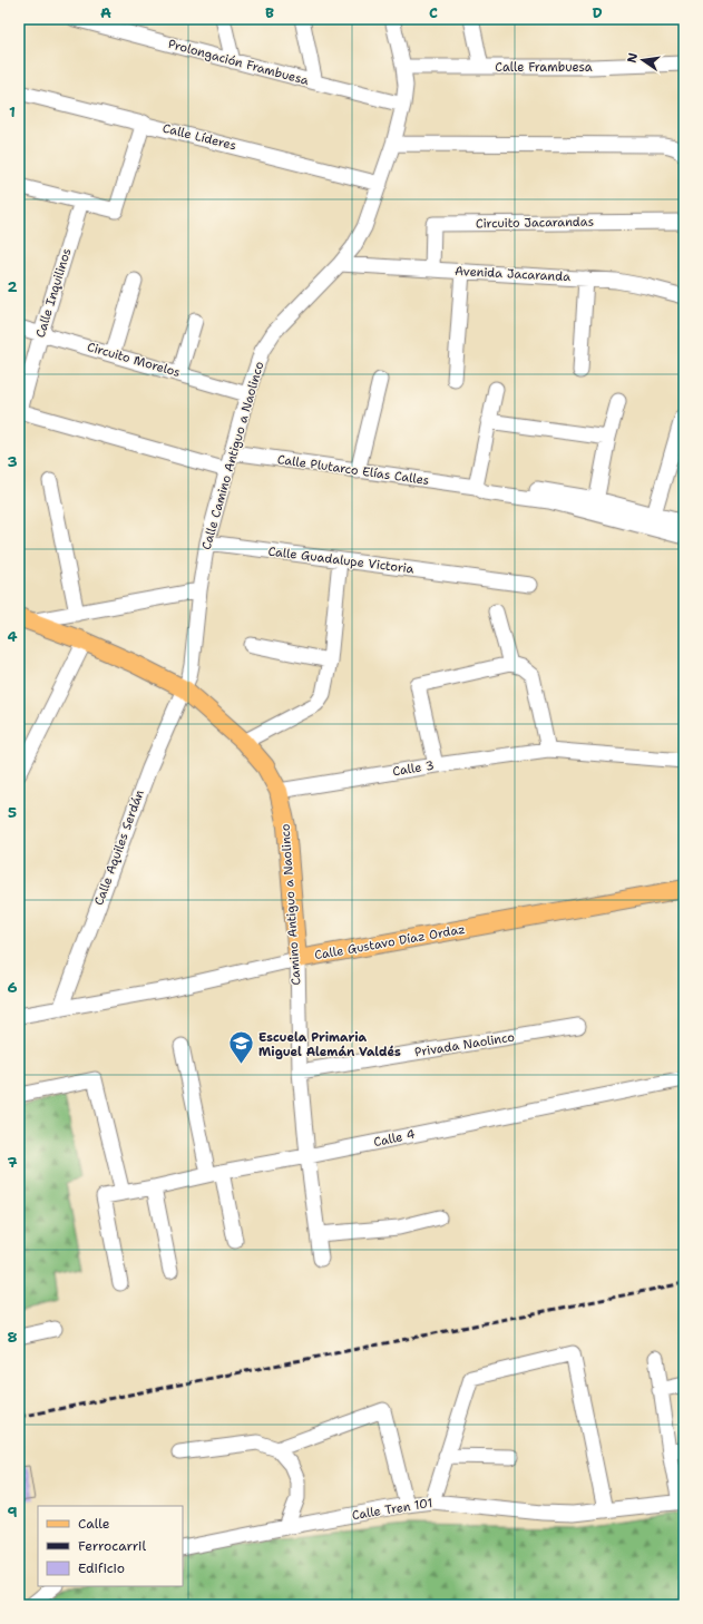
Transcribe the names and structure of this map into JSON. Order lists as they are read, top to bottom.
{
  "streets": {
    "main road": ["Camino Antiguo a Naolinco", "Calle Gustavo Díaz Ordaz"],
    "street": [
      "Prolongación Frambuesa",
      "Calle Frambuesa",
      "Calle Líderes",
      "Circuito Jacarandas",
      "Avenida Jacaranda",
      "Calle Inquilinos",
      "Circuito Morelos",
      "Calle Camino Antiguo a Naolinco",
      "Calle Plutarco Elías Calles",
      "Calle Guadalupe Victoria",
      "Calle 3",
      "Calle Aquiles Serdán",
      "Privada Naolinco",
      "Calle 4",
      "Calle Tren 101"
    ]
  },
  "crossings": [
    ["Prolongación Frambuesa", "Calle Camino Antiguo a Naolinco"],
    ["Calle Frambuesa", "Calle Camino Antiguo a Naolinco"],
    ["Calle Líderes", "Calle Camino Antiguo a Naolinco"],
    ["Circuito Jacarandas", "Avenida Jacaranda"],
    ["Avenida Jacaranda", "Calle Camino Antiguo a Naolinco"],
    ["Calle Inquilinos", "Circuito Morelos"],
    ["Circuito Morelos", "Calle Camino Antiguo a Naolinco"],
    ["Calle Camino Antiguo a Naolinco", "Calle Plutarco Elías Calles"],
    ["Calle Camino Antiguo a Naolinco", "Calle Guadalupe Victoria"],
    ["Calle Camino Antiguo a Naolinco", "Calle Aquiles Serdán"],
    ["Calle Camino Antiguo a Naolinco", "Camino Antiguo a Naolinco"],
    ["Calle 3", "Camino Antiguo a Naolinco"],
    ["Calle Aquiles Serdán", "Camino Antiguo a Naolinco"],
    ["Calle Aquiles Serdán", "Calle Gustavo Díaz Ordaz"],
    ["Camino Antiguo a Naolinco", "Calle Gustavo Díaz Ordaz"],
    ["Camino Antiguo a Naolinco", "Privada Naolinco"],
    ["Camino Antiguo a Naolinco", "Calle 4"]
  ],
  "places": {
    "school or university": ["Escuela Primaria Miguel Alemán Valdés"]
  },
  "legend": ["Calle", "Ferrocarril", "Edificio"],
  "north": "left",
  "grid": {
    "columns": [
      "A",
      "B",
      "C",
      "D"
    ],
    "rows": [
      "1",
      "2",
      "3",
      "4",
      "5",
      "6",
      "7",
      "8",
      "9"
    ]
  }
}
